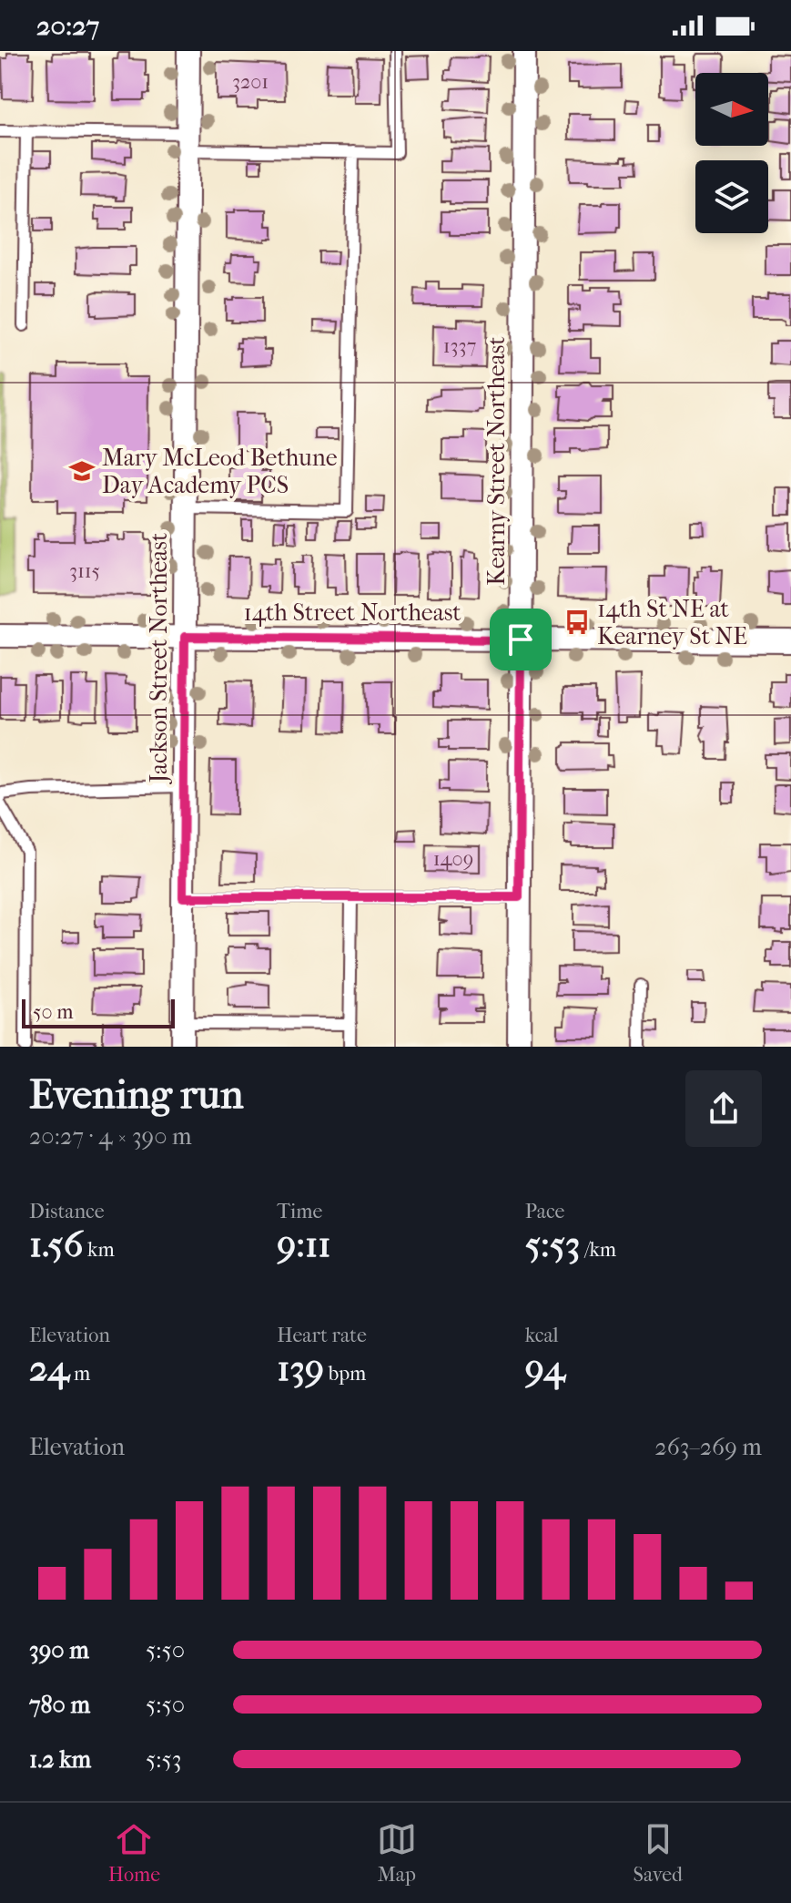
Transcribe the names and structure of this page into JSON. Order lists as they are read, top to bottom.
{
  "streets": {
    "street": ["Kearny Street Northeast", "14th Street Northeast", "Jackson Street Northeast"]
  },
  "crossings": [
    ["Kearny Street Northeast", "14th Street Northeast"],
    ["14th Street Northeast", "Jackson Street Northeast"]
  ],
  "places": {
    "school or university": ["Mary McLeod Bethune Day Academy PCS"],
    "bus stop": ["14th St NE at Kearney St NE"]
  },
  "house_numbers": [
    "3201",
    "1337",
    "3115",
    "1409"
  ],
  "scale_bar": "50 m",
  "north": "right",
  "page": {
    "status": "20:27",
    "scale": "50 m",
    "heading": ["Evening run", "20:27 · 4 × 390 m"],
    "stats": [
      ["Distance", "1.56 km"],
      ["Time", "9:11"],
      ["Pace", "5:53 /km"],
      ["Elevation", "24 m"],
      ["Heart rate", "139 bpm"],
      ["kcal", "94"]
    ],
    "chart": ["Elevation", "263–269 m"],
    "list": [
      {
        "name": "390 m",
        "note": "5:50"
      },
      {
        "name": "780 m",
        "note": "5:50"
      },
      {
        "name": "1.2 km",
        "note": "5:53"
      }
    ],
    "tabs": ["Home", "Map", "Saved"]
  }
}
